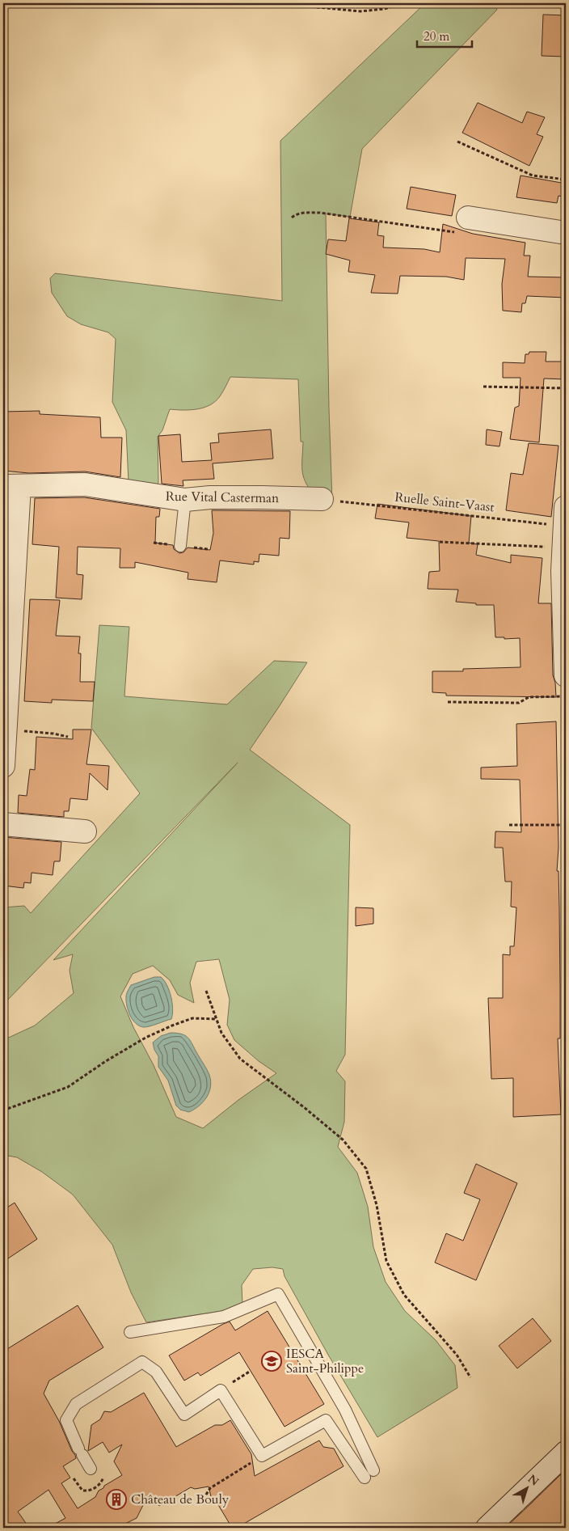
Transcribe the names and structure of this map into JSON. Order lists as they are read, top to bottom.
{
  "streets": {
    "street": ["Rue Vital Casterman"],
    "path": ["Ruelle Saint-Vaast"]
  },
  "crossings": [
    ["Rue Vital Casterman", "Ruelle Saint-Vaast"]
  ],
  "places": {
    "school or university": ["IESCA Saint-Philippe"],
    "building": ["Château de Bouly"]
  },
  "scale_bar": "20 m",
  "north": "top right"
}
